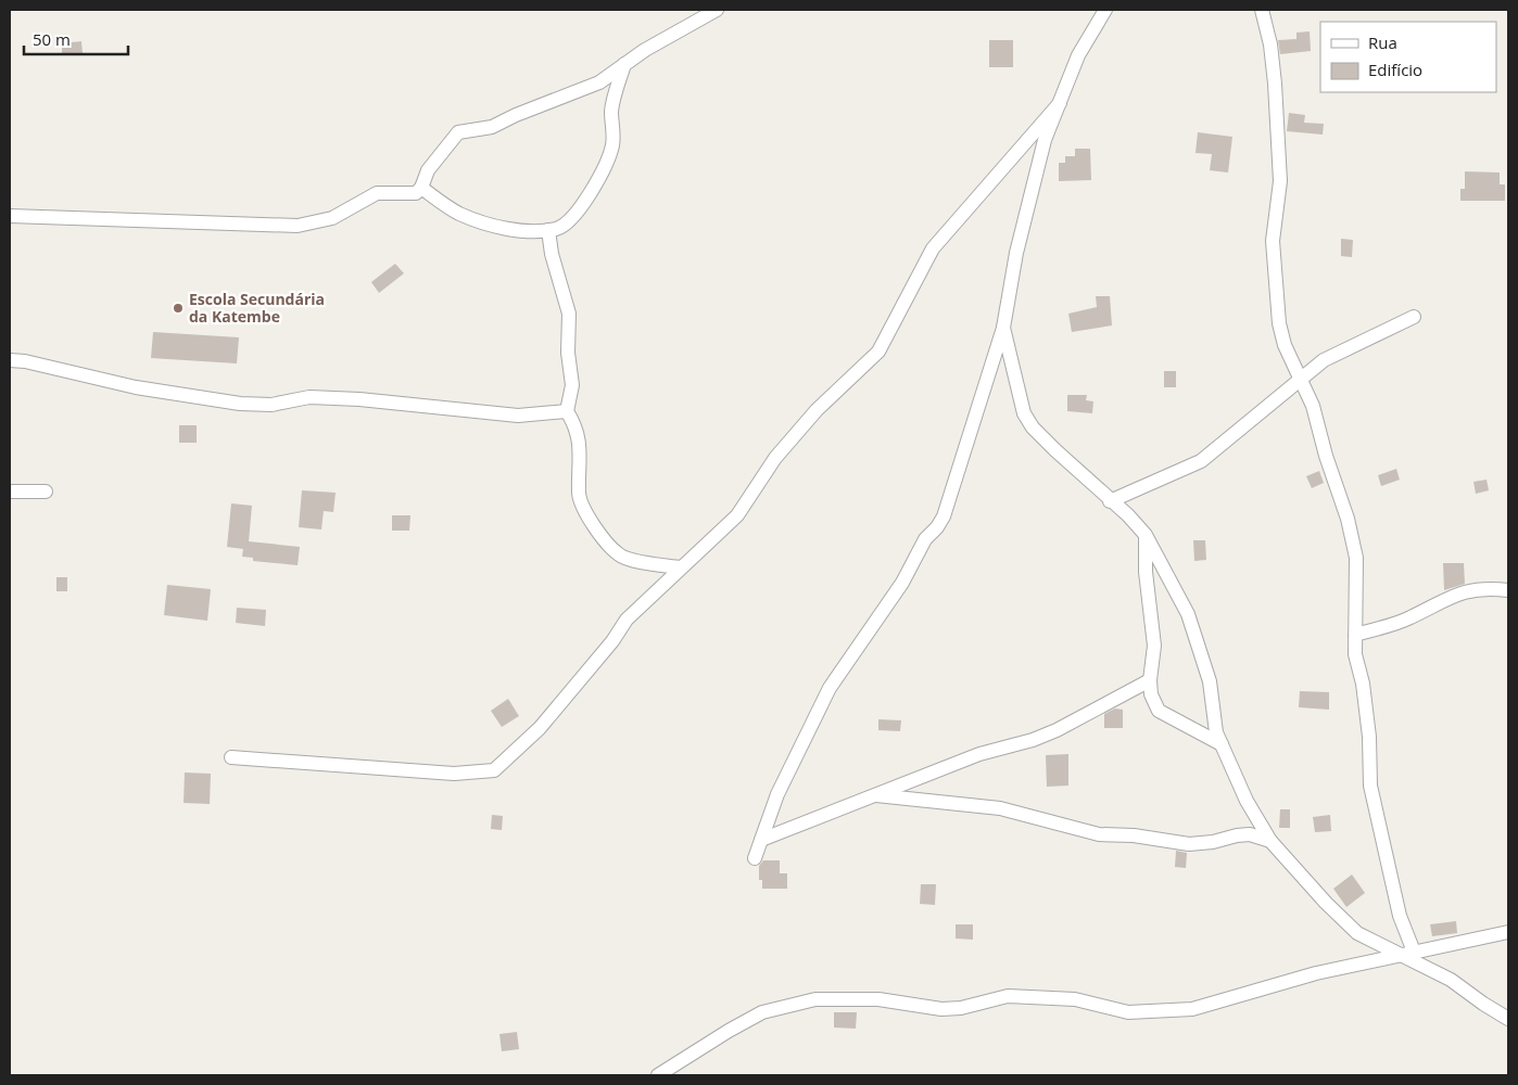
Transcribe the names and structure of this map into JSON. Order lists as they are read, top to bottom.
{
  "places": ["Escola Secundária da Katembe"],
  "legend": ["Rua", "Edifício"],
  "scale_bar": "50 m"
}
